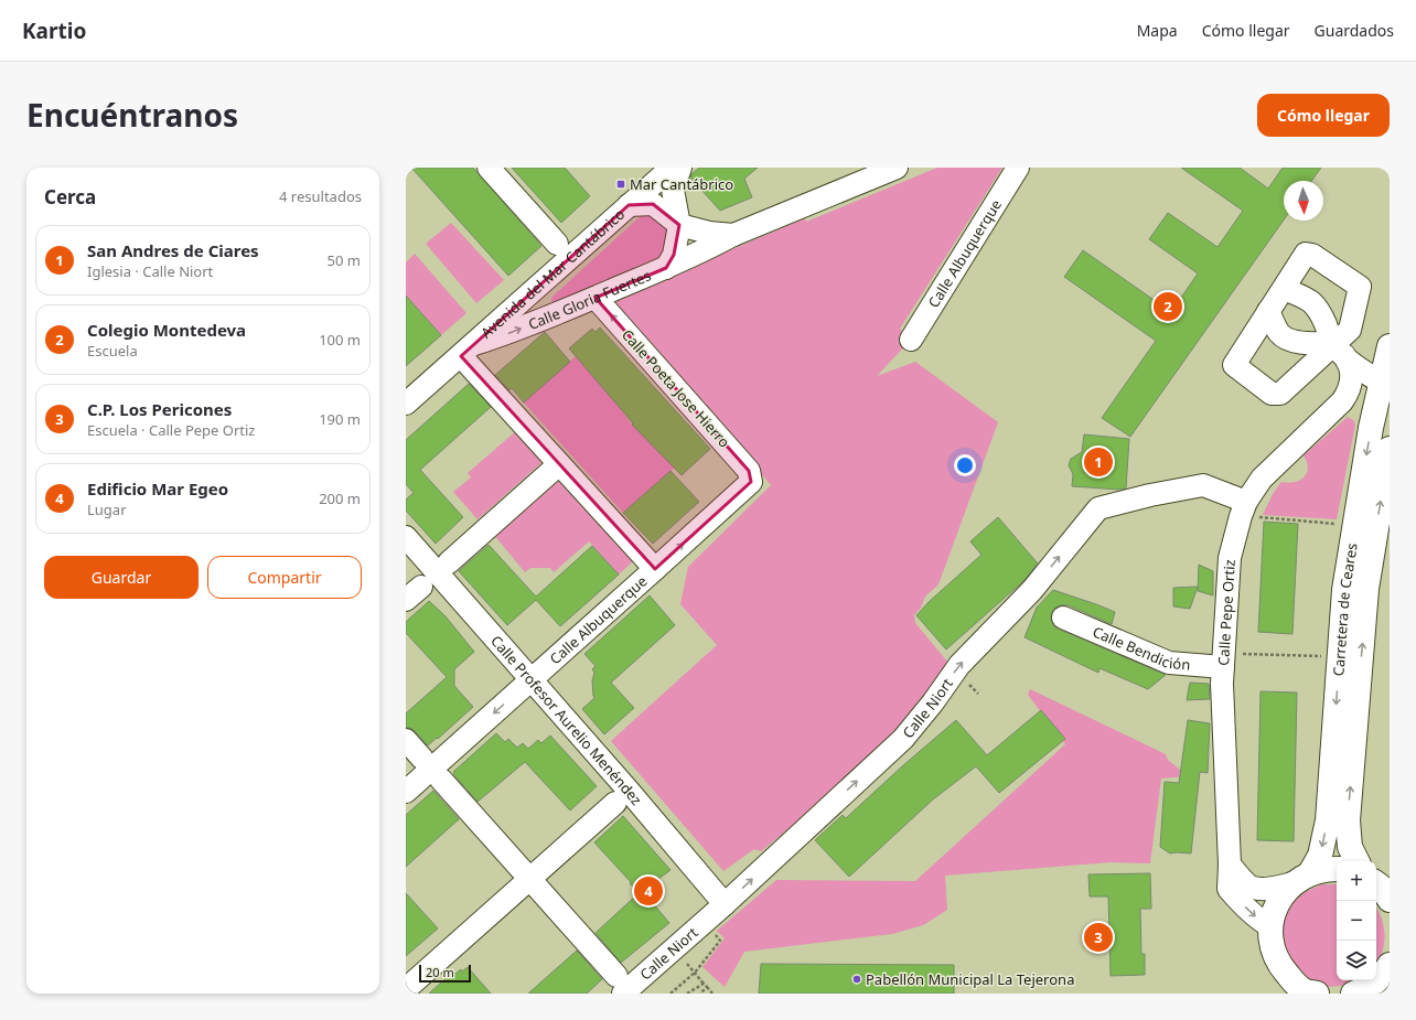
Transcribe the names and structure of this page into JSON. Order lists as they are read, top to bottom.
{
  "streets": {
    "main road": ["Carretera de Ceares"],
    "street": [
      "Calle Albuquerque",
      "Avenida del Mar Cantábrico",
      "Calle Gloria Fuertes",
      "Calle Poeta Jose Hierro",
      "Calle Pepe Ortiz",
      "Calle Bendición",
      "Calle Niort",
      "Calle Profesor Aurelio Menéndez"
    ]
  },
  "crossings": [
    ["Calle Albuquerque", "Calle Poeta Jose Hierro"],
    ["Calle Albuquerque", "Calle Profesor Aurelio Menéndez"],
    ["Avenida del Mar Cantábrico", "Calle Gloria Fuertes"],
    ["Calle Gloria Fuertes", "Calle Poeta Jose Hierro"],
    ["Carretera de Ceares", "Calle Pepe Ortiz"],
    ["Calle Pepe Ortiz", "Calle Bendición"],
    ["Calle Pepe Ortiz", "Calle Niort"],
    ["Calle Niort", "Calle Profesor Aurelio Menéndez"]
  ],
  "one_way": ["Calle Niort"],
  "places": {
    "transit": ["Mar Cantábrico"],
    "other": ["Pabellón Municipal La Tejerona"]
  },
  "scale_bar": "20 m",
  "north": "bottom",
  "page": {
    "header": "Kartio",
    "nav": ["Mapa", "Cómo llegar", "Guardados"],
    "title": "Encuéntranos",
    "buttons": [
      "Cómo llegar",
      ["Guardar", "Compartir"]
    ],
    "heading": ["Cerca", "4 resultados"],
    "list": [
      {
        "mark": "1",
        "name": "San Andres de Ciares",
        "note": "Iglesia · Calle Niort",
        "value": "50 m"
      },
      {
        "mark": "2",
        "name": "Colegio Montedeva",
        "note": "Escuela",
        "value": "100 m"
      },
      {
        "mark": "3",
        "name": "C.P. Los Pericones",
        "note": "Escuela · Calle Pepe Ortiz",
        "value": "190 m"
      },
      {
        "mark": "4",
        "name": "Edificio Mar Egeo",
        "note": "Lugar",
        "value": "200 m"
      }
    ],
    "pins": [
      "2",
      "1",
      "4",
      "3"
    ],
    "map_buttons": ["+", "−"],
    "scale": "20 m"
  }
}
